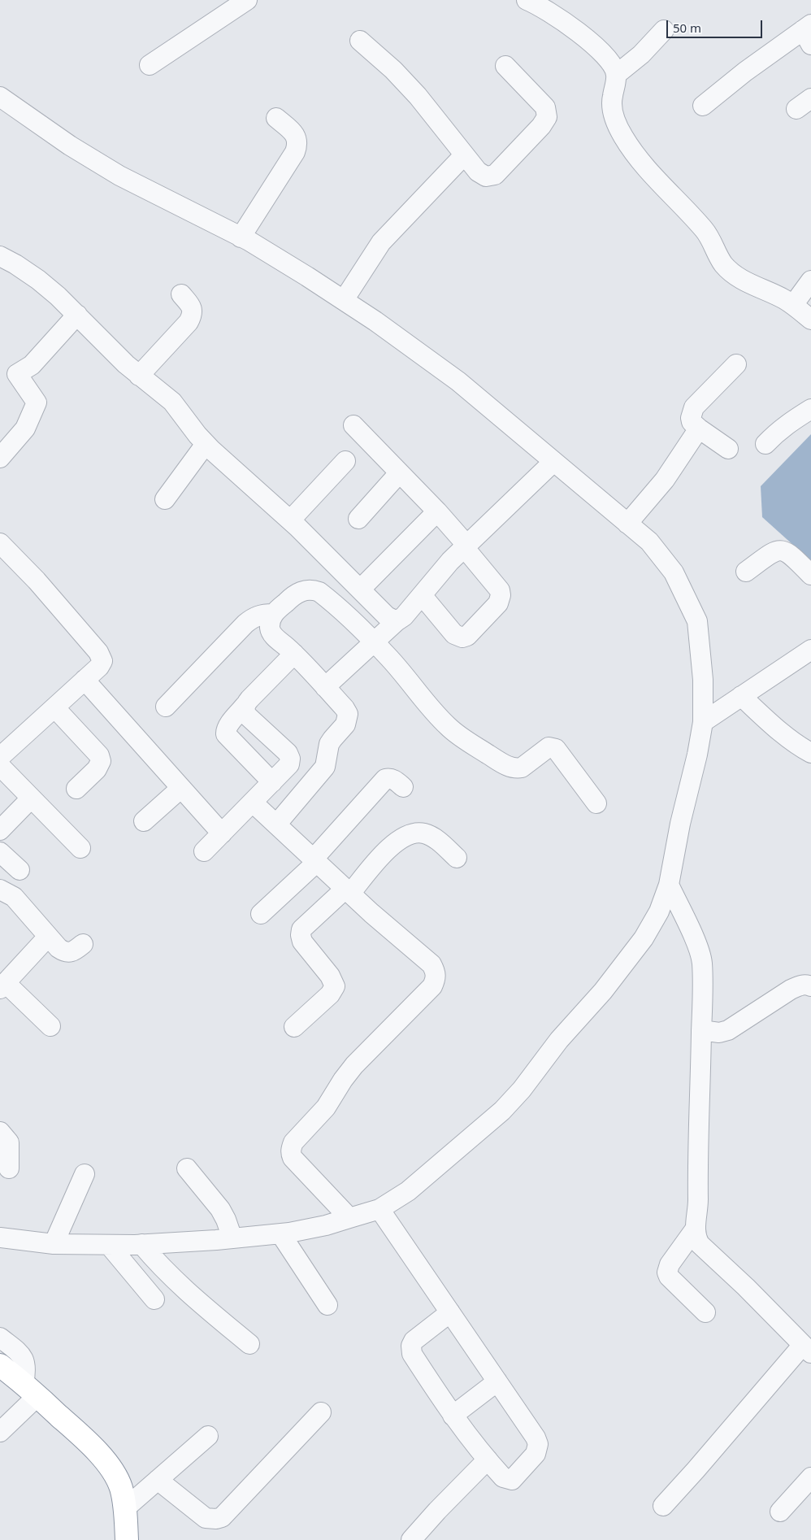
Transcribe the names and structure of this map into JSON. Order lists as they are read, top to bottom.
{
  "scale_bar": "50 m"
}
